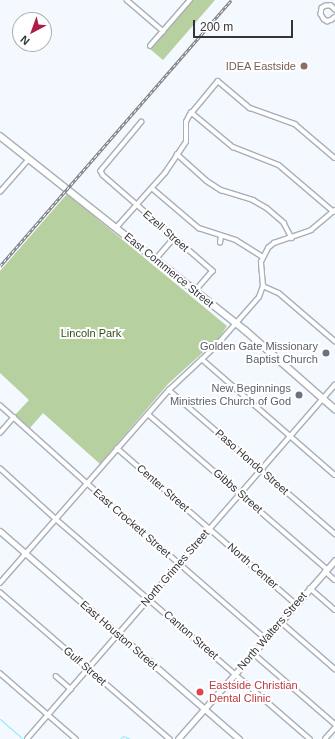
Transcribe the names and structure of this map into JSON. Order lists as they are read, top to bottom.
{
  "streets": {
    "main road": ["East Commerce Street", "North Walters Street", "East Houston Street"],
    "street": [
      "Ezell Street",
      "Paso Hondo Street",
      "Center Street",
      "Gibbs Street",
      "East Crockett Street",
      "North Center",
      "North Grimes Street",
      "Canton Street",
      "Gulf Street"
    ]
  },
  "crossings": [
    ["Ezell Street", "East Commerce Street"],
    ["East Commerce Street", "North Grimes Street"],
    ["Paso Hondo Street", "North Grimes Street"],
    ["Center Street", "North Center"],
    ["Center Street", "North Grimes Street"],
    ["Gibbs Street", "North Grimes Street"],
    ["Gibbs Street", "North Walters Street"],
    ["East Crockett Street", "North Grimes Street"],
    ["East Crockett Street", "North Walters Street"],
    ["North Center", "North Grimes Street"],
    ["North Center", "North Walters Street"],
    ["North Grimes Street", "East Houston Street"],
    ["North Grimes Street", "Canton Street"],
    ["North Grimes Street", "Gulf Street"],
    ["North Walters Street", "East Houston Street"],
    ["North Walters Street", "Canton Street"]
  ],
  "parks": ["Lincoln Park"],
  "places": [
    "IDEA Eastside",
    "Golden Gate Missionary Baptist Church",
    "New Beginnings Ministries Church of God",
    "Eastside Christian Dental Clinic"
  ],
  "scale_bar": "200 m",
  "north": "bottom left"
}
